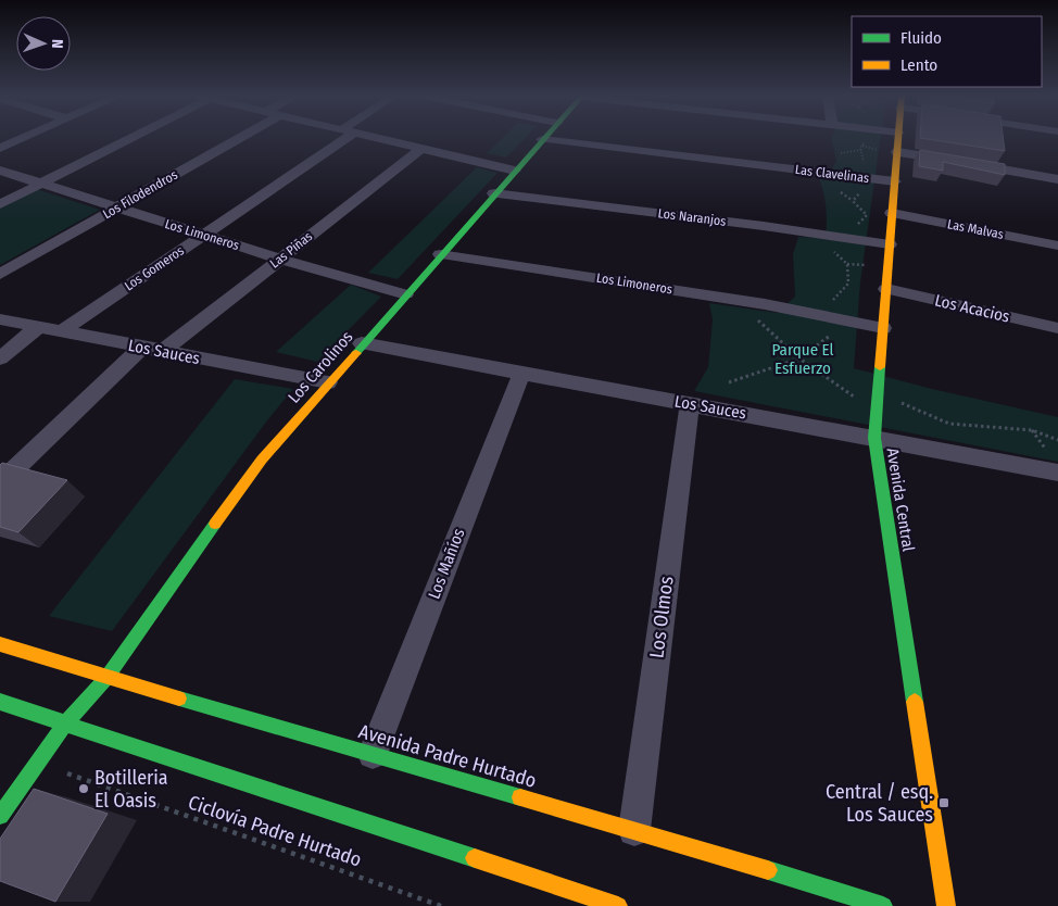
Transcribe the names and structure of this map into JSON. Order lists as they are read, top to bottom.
{
  "streets": {
    "main road": ["Los Carolinos", "Avenida Central", "Avenida Padre Hurtado"],
    "street": [
      "Las Clavelinas",
      "Los Filodendros",
      "Los Naranjos",
      "Las Malvas",
      "Los Limoneros",
      "Las Piñas",
      "Los Gomeros",
      "Los Acacios",
      "Los Sauces",
      "Los Mañíos",
      "Los Olmos"
    ],
    "path": ["Ciclovía Padre Hurtado"]
  },
  "crossings": [
    ["Las Clavelinas", "Los Carolinos"],
    ["Las Clavelinas", "Avenida Central"],
    ["Los Filodendros", "Los Limoneros"],
    ["Los Naranjos", "Los Carolinos"],
    ["Los Naranjos", "Avenida Central"],
    ["Las Malvas", "Avenida Central"],
    ["Los Limoneros", "Las Piñas"],
    ["Los Limoneros", "Los Gomeros"],
    ["Los Limoneros", "Los Carolinos"],
    ["Las Piñas", "Los Sauces"],
    ["Los Gomeros", "Los Sauces"],
    ["Los Acacios", "Avenida Central"],
    ["Los Sauces", "Los Carolinos"],
    ["Los Sauces", "Avenida Central"],
    ["Los Sauces", "Los Mañíos"],
    ["Los Sauces", "Los Olmos"],
    ["Los Carolinos", "Avenida Padre Hurtado"],
    ["Los Carolinos", "Ciclovía Padre Hurtado"],
    ["Los Mañíos", "Avenida Padre Hurtado"],
    ["Los Olmos", "Avenida Padre Hurtado"]
  ],
  "parks": ["Parque El Esfuerzo"],
  "places": {
    "other": ["Botilleria El Oasis"],
    "transit": ["Central / esq. Los Sauces"]
  },
  "legend": ["Fluido", "Lento"],
  "north": "right"
}
